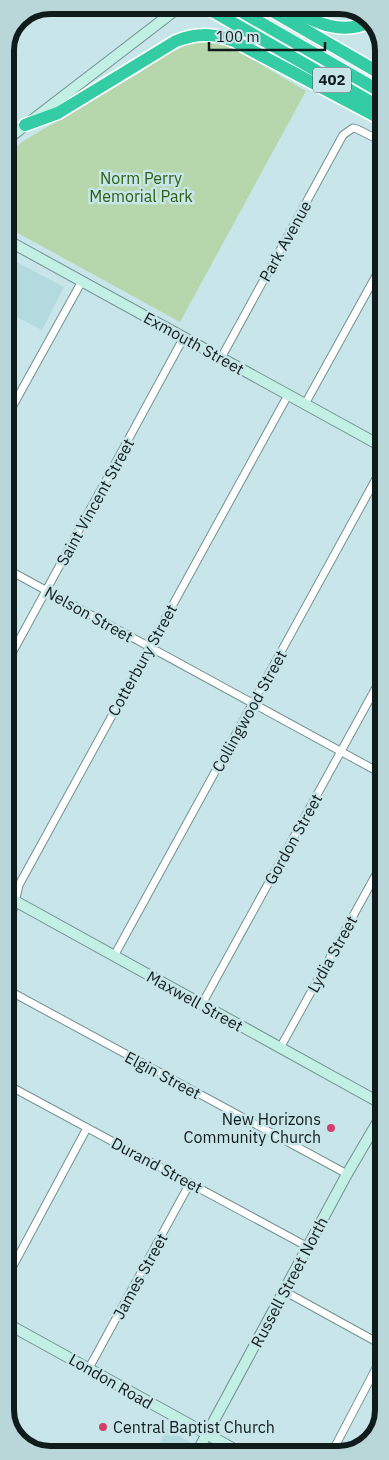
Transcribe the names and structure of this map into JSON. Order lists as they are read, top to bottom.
{
  "streets": {
    "highway": ["402"],
    "main road": [
      "Exmouth Street",
      "Maxwell Street",
      "Russell Street North",
      "London Road"
    ],
    "street": [
      "Park Avenue",
      "Saint Vincent Street",
      "Nelson Street",
      "Cotterbury Street",
      "Collingwood Street",
      "Gordon Street",
      "Lydia Street",
      "Elgin Street",
      "Durand Street",
      "James Street"
    ]
  },
  "crossings": [
    ["Park Avenue", "Exmouth Street"],
    ["Exmouth Street", "Saint Vincent Street"],
    ["Exmouth Street", "Cotterbury Street"],
    ["Saint Vincent Street", "Nelson Street"],
    ["Nelson Street", "Cotterbury Street"],
    ["Nelson Street", "Collingwood Street"],
    ["Nelson Street", "Gordon Street"],
    ["Cotterbury Street", "Maxwell Street"],
    ["Collingwood Street", "Maxwell Street"],
    ["Gordon Street", "Maxwell Street"],
    ["Lydia Street", "Maxwell Street"],
    ["Elgin Street", "Russell Street North"],
    ["Durand Street", "James Street"],
    ["Durand Street", "Russell Street North"],
    ["James Street", "London Road"],
    ["Russell Street North", "London Road"]
  ],
  "parks": ["Norm Perry Memorial Park"],
  "places": ["New Horizons Community Church", "Central Baptist Church"],
  "scale_bar": "100 m"
}
